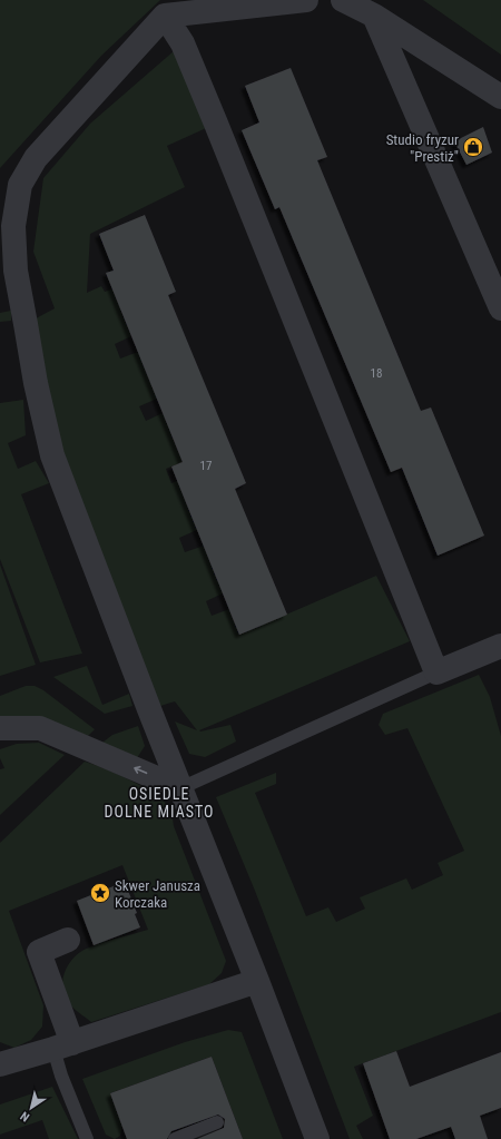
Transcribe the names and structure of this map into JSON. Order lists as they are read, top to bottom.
{
  "districts": ["OSIEDLE DOLNE MIASTO"],
  "places": {
    "shop": ["Studio fryzur \"Prestiż\""],
    "place": ["Skwer Janusza Korczaka"]
  },
  "house_numbers": ["18", "17"],
  "north": "bottom left"
}
